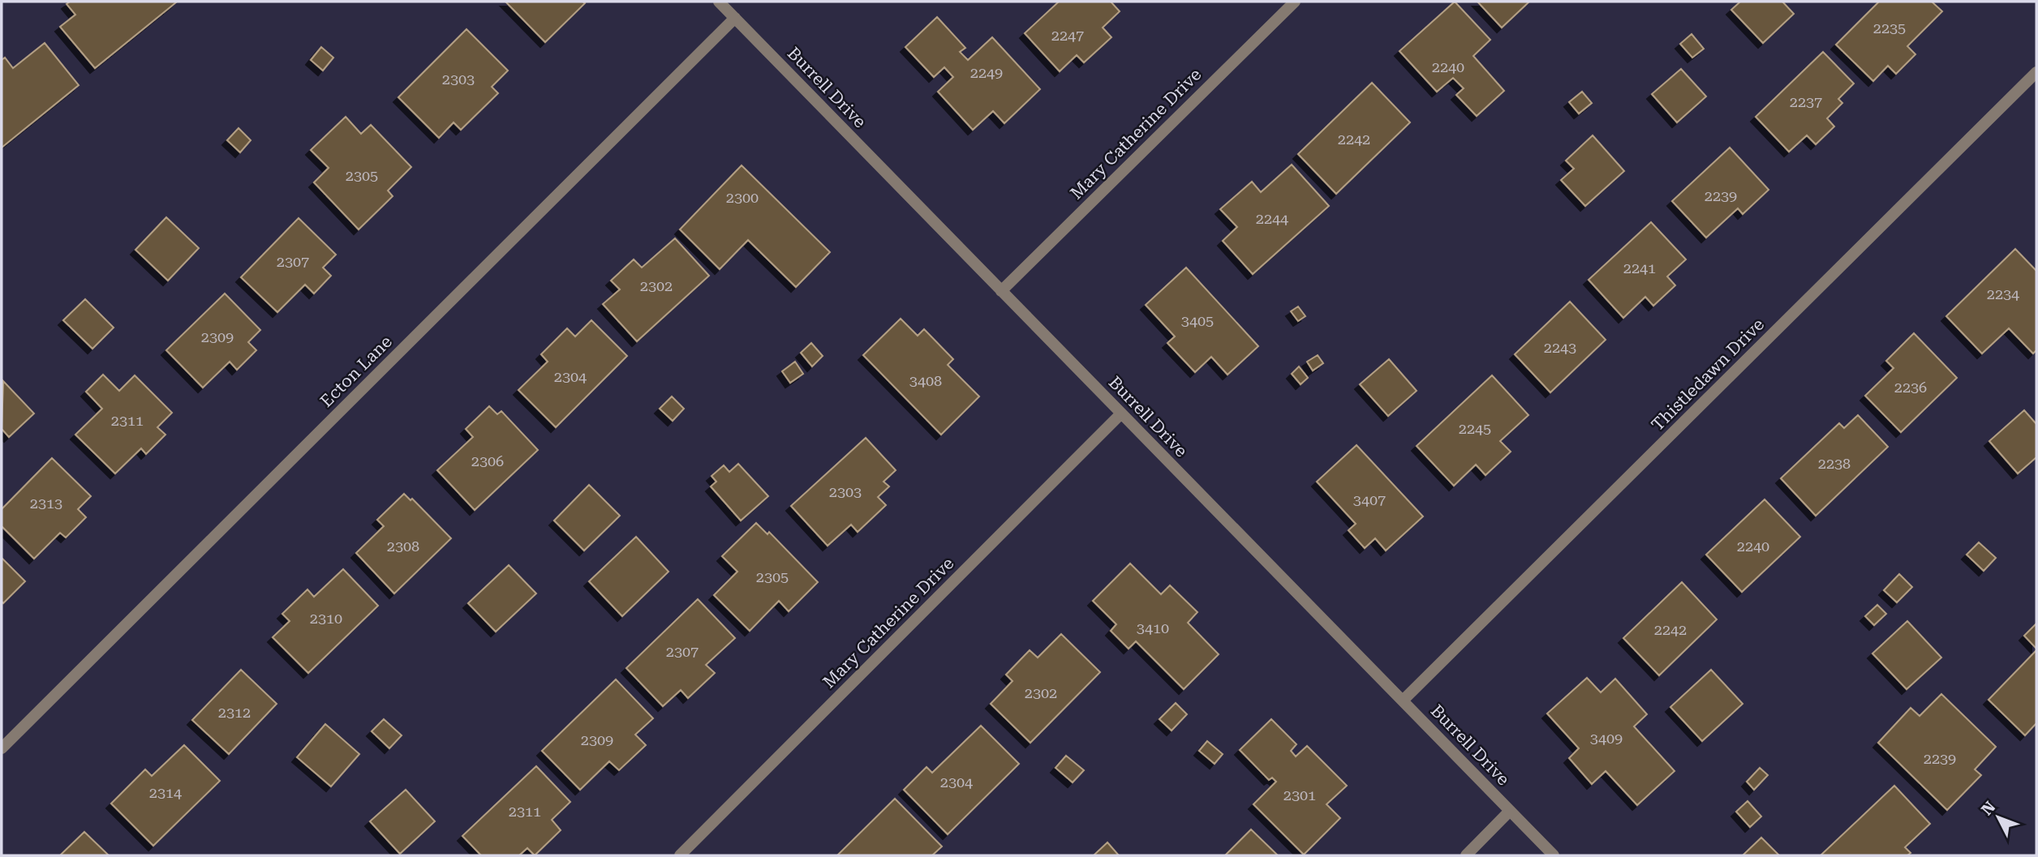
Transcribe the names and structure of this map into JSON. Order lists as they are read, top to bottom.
{
  "streets": {
    "street": [
      "Burrell Drive",
      "Mary Catherine Drive",
      "Ecton Lane",
      "Thistledawn Drive"
    ]
  },
  "crossings": [
    ["Burrell Drive", "Mary Catherine Drive"],
    ["Burrell Drive", "Ecton Lane"],
    ["Burrell Drive", "Thistledawn Drive"]
  ],
  "house_numbers": [
    "2235",
    "2247",
    "2240",
    "2249",
    "2303",
    "2237",
    "2242",
    "2305",
    "2239",
    "2300",
    "2244",
    "2307",
    "2241",
    "2302",
    "2234",
    "3405",
    "2309",
    "2243",
    "2304",
    "3408",
    "2236",
    "2311",
    "2245",
    "2306",
    "2238",
    "2303",
    "3407",
    "2313",
    "2308",
    "2240",
    "2305",
    "2310",
    "3410",
    "2242",
    "2307",
    "2302",
    "2312",
    "3409",
    "2309",
    "2239",
    "2304",
    "2314",
    "2301",
    "2311"
  ],
  "north": "top left"
}
